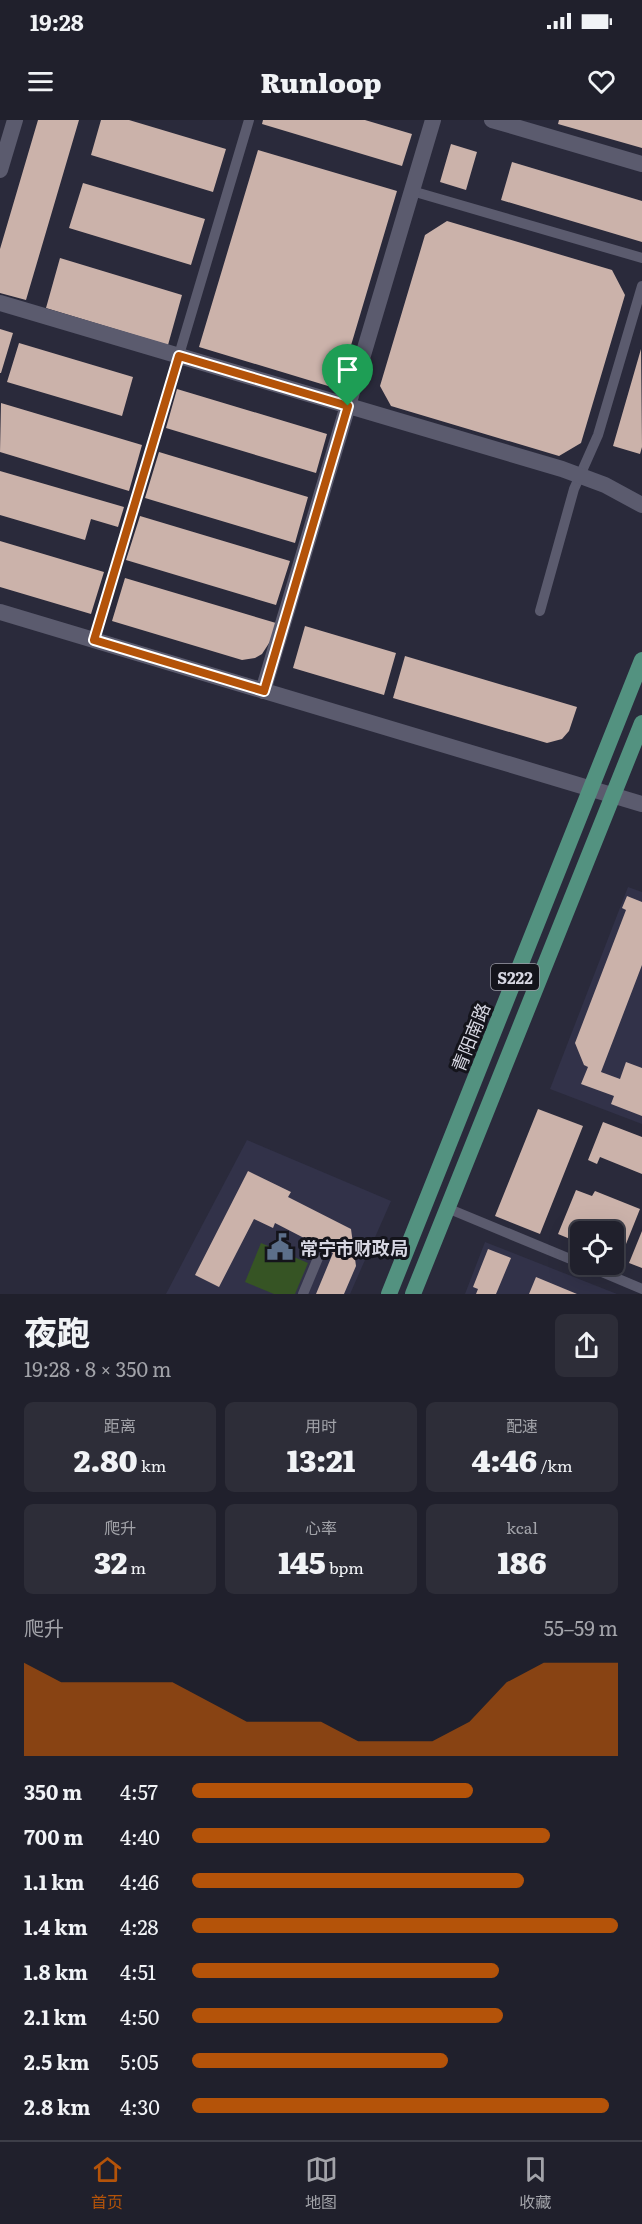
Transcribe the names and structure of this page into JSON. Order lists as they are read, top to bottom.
{
  "streets": {
    "main road": ["S222", "青阳南路"]
  },
  "places": {
    "public building": ["常宁市财政局"]
  },
  "page": {
    "status": "19:28",
    "header": "Runloop",
    "heading": ["夜跑", "19:28 · 8 × 350 m"],
    "stats": [
      ["距离", "2.80 km"],
      ["用时", "13:21"],
      ["配速", "4:46 /km"],
      ["爬升", "32 m"],
      ["心率", "145 bpm"],
      ["kcal", "186"]
    ],
    "chart": ["爬升", "55–59 m"],
    "list": [
      {
        "name": "350 m",
        "note": "4:57"
      },
      {
        "name": "700 m",
        "note": "4:40"
      },
      {
        "name": "1.1 km",
        "note": "4:46"
      },
      {
        "name": "1.4 km",
        "note": "4:28"
      },
      {
        "name": "1.8 km",
        "note": "4:51"
      },
      {
        "name": "2.1 km",
        "note": "4:50"
      },
      {
        "name": "2.5 km",
        "note": "5:05"
      },
      {
        "name": "2.8 km",
        "note": "4:30"
      }
    ],
    "tabs": ["首页", "地图", "收藏"]
  }
}
